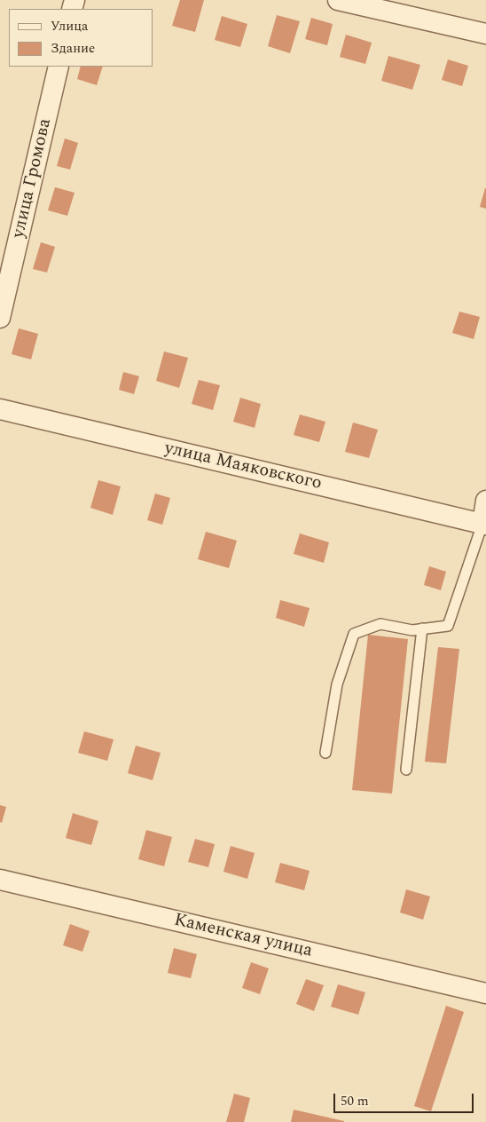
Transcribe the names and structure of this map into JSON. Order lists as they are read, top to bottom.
{
  "streets": {
    "street": ["улица Громова", "улица Маяковского", "Каменская улица"]
  },
  "legend": ["Улица", "Здание"],
  "scale_bar": "50 m"
}
